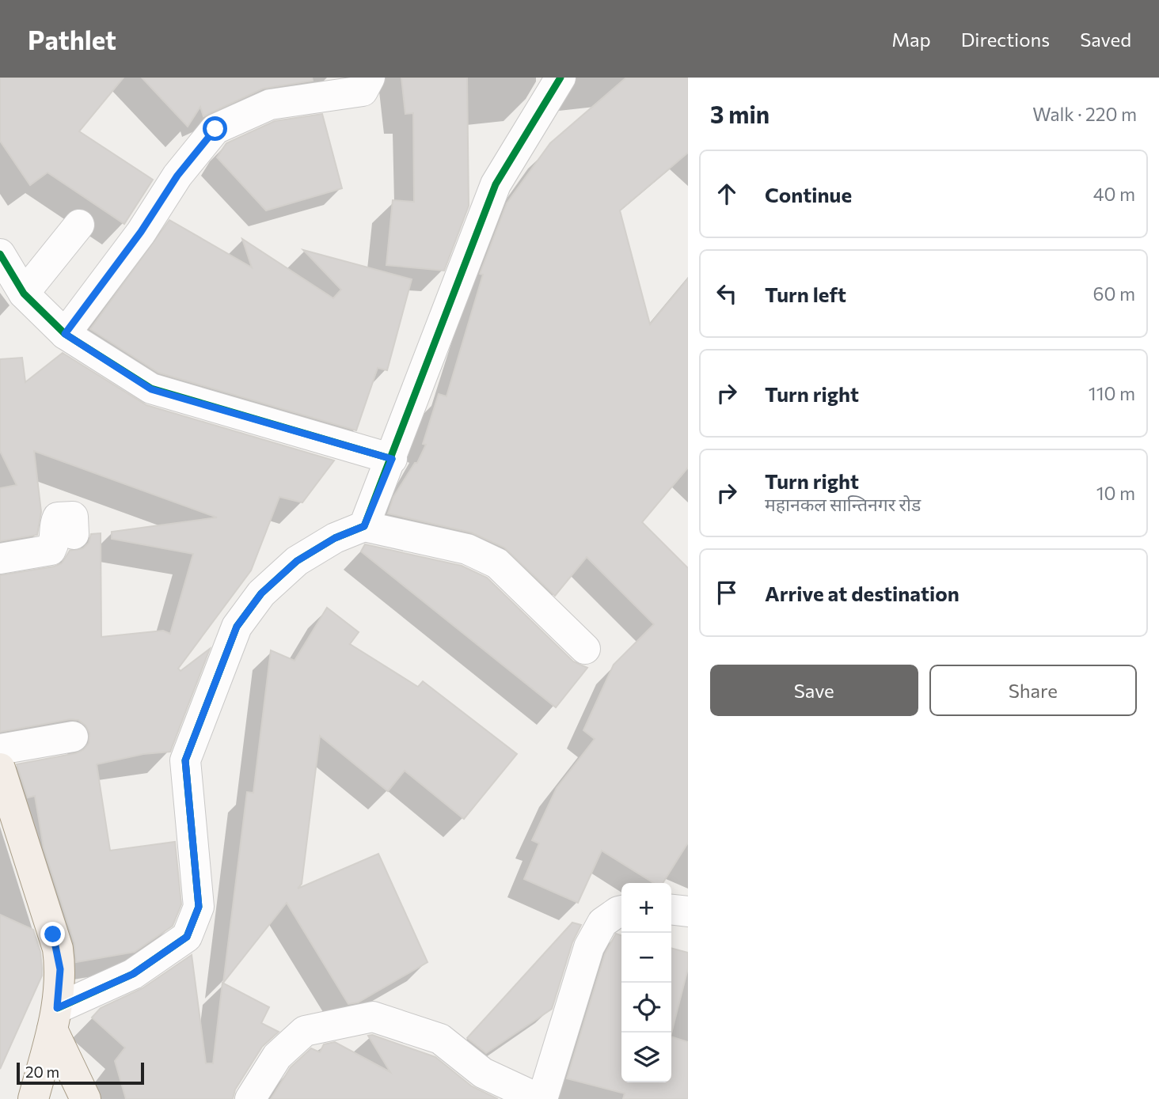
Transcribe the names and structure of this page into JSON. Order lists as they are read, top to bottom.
{
  "scale_bar": "20 m",
  "page": {
    "header": "Pathlet",
    "nav": ["Map", "Directions", "Saved"],
    "heading": ["3 min", "Walk · 220 m"],
    "list": [
      ["Continue", "40 m"],
      ["Turn left", "60 m"],
      ["Turn right", "110 m"],
      ["Turn right", "महानकल सान्तिनगर रोड", "10 m"],
      "Arrive at destination"
    ],
    "buttons": ["Save", "Share"],
    "map_buttons": ["+", "−"],
    "scale": "20 m"
  }
}
